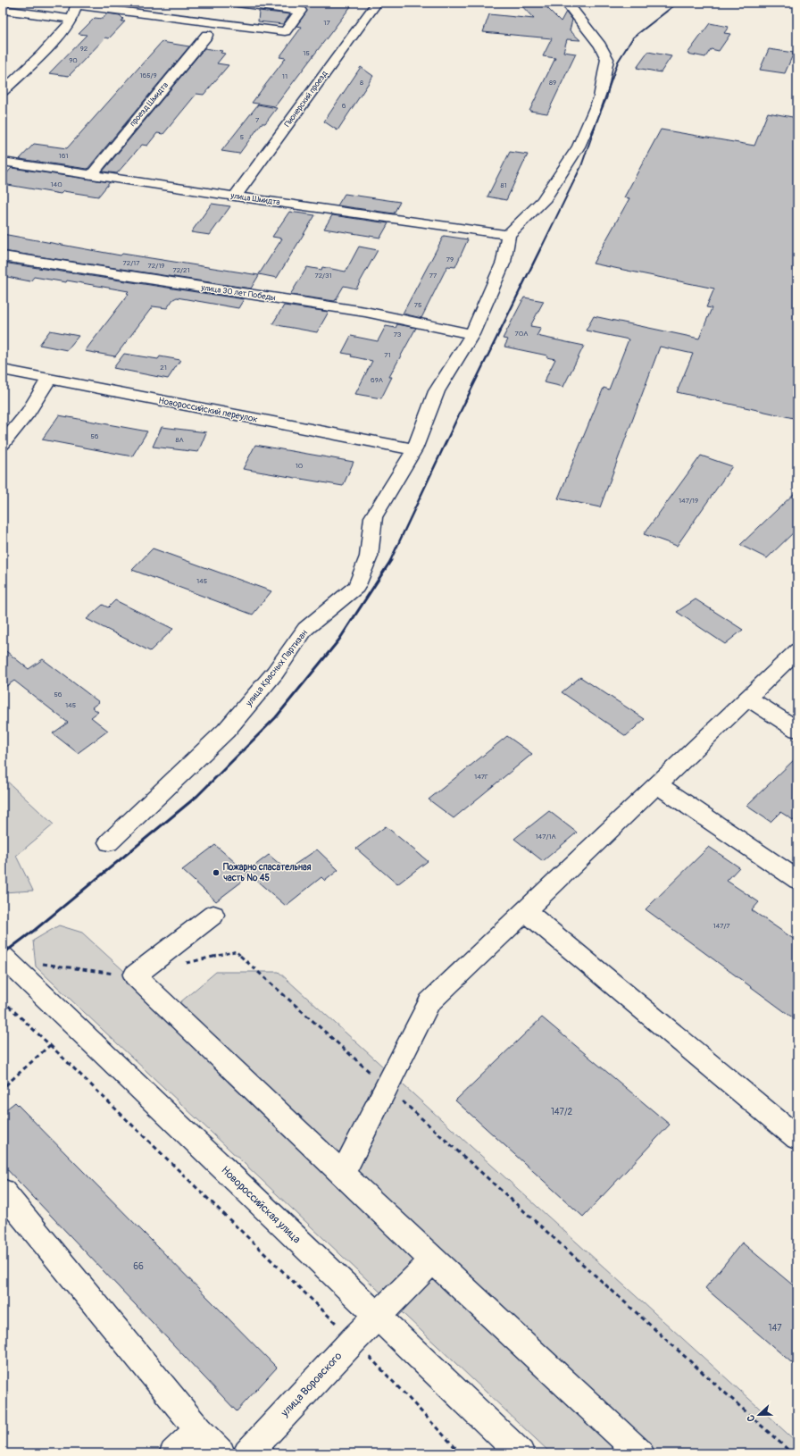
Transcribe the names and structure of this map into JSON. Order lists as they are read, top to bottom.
{
  "streets": {
    "street": [
      "Пионерский проезд",
      "проезд Шмидта",
      "улица Шмидта",
      "улица 30 лет Победы",
      "Новороссийский переулок",
      "улица Красных Партизан",
      "Новороссийская улица",
      "улица Воровского"
    ]
  },
  "crossings": [
    ["Пионерский проезд", "улица Шмидта"],
    ["проезд Шмидта", "улица Шмидта"],
    ["улица Шмидта", "улица Красных Партизан"],
    ["улица 30 лет Победы", "улица Красных Партизан"],
    ["Новороссийский переулок", "улица Красных Партизан"],
    ["Новороссийская улица", "улица Воровского"]
  ],
  "places": ["Пожарно спасательная часть № 45"],
  "house_numbers": [
    "17",
    "92",
    "15",
    "90",
    "165/9",
    "11",
    "8",
    "89",
    "6",
    "7",
    "5",
    "161",
    "140",
    "81",
    "79",
    "72/17",
    "72/19",
    "72/21",
    "72/31",
    "77",
    "75",
    "70А",
    "73",
    "71",
    "21",
    "69А",
    "56",
    "8А",
    "10",
    "147/19",
    "145",
    "56",
    "145",
    "147Г",
    "147/1А",
    "147/7",
    "147/2",
    "66",
    "147"
  ],
  "north": "left"
}
